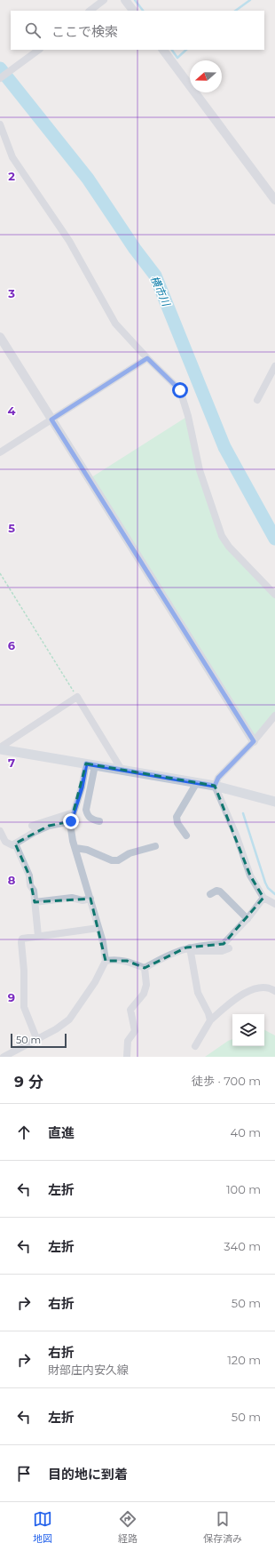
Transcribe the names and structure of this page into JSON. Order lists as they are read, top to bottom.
{
  "water": ["横市川"],
  "scale_bar": "50 m",
  "north": "left",
  "page": {
    "search": "ここで検索",
    "scale": "50 m",
    "heading": ["9 分", "徒歩 · 700 m"],
    "list": [
      ["直進", "40 m"],
      ["左折", "100 m"],
      ["左折", "340 m"],
      ["右折", "50 m"],
      ["右折", "財部庄内安久線", "120 m"],
      ["左折", "50 m"],
      "目的地に到着"
    ],
    "nav": ["地図", "経路", "保存済み"]
  },
  "grid": {
    "rows": [
      "2",
      "3",
      "4",
      "5",
      "6",
      "7",
      "8",
      "9"
    ]
  }
}
